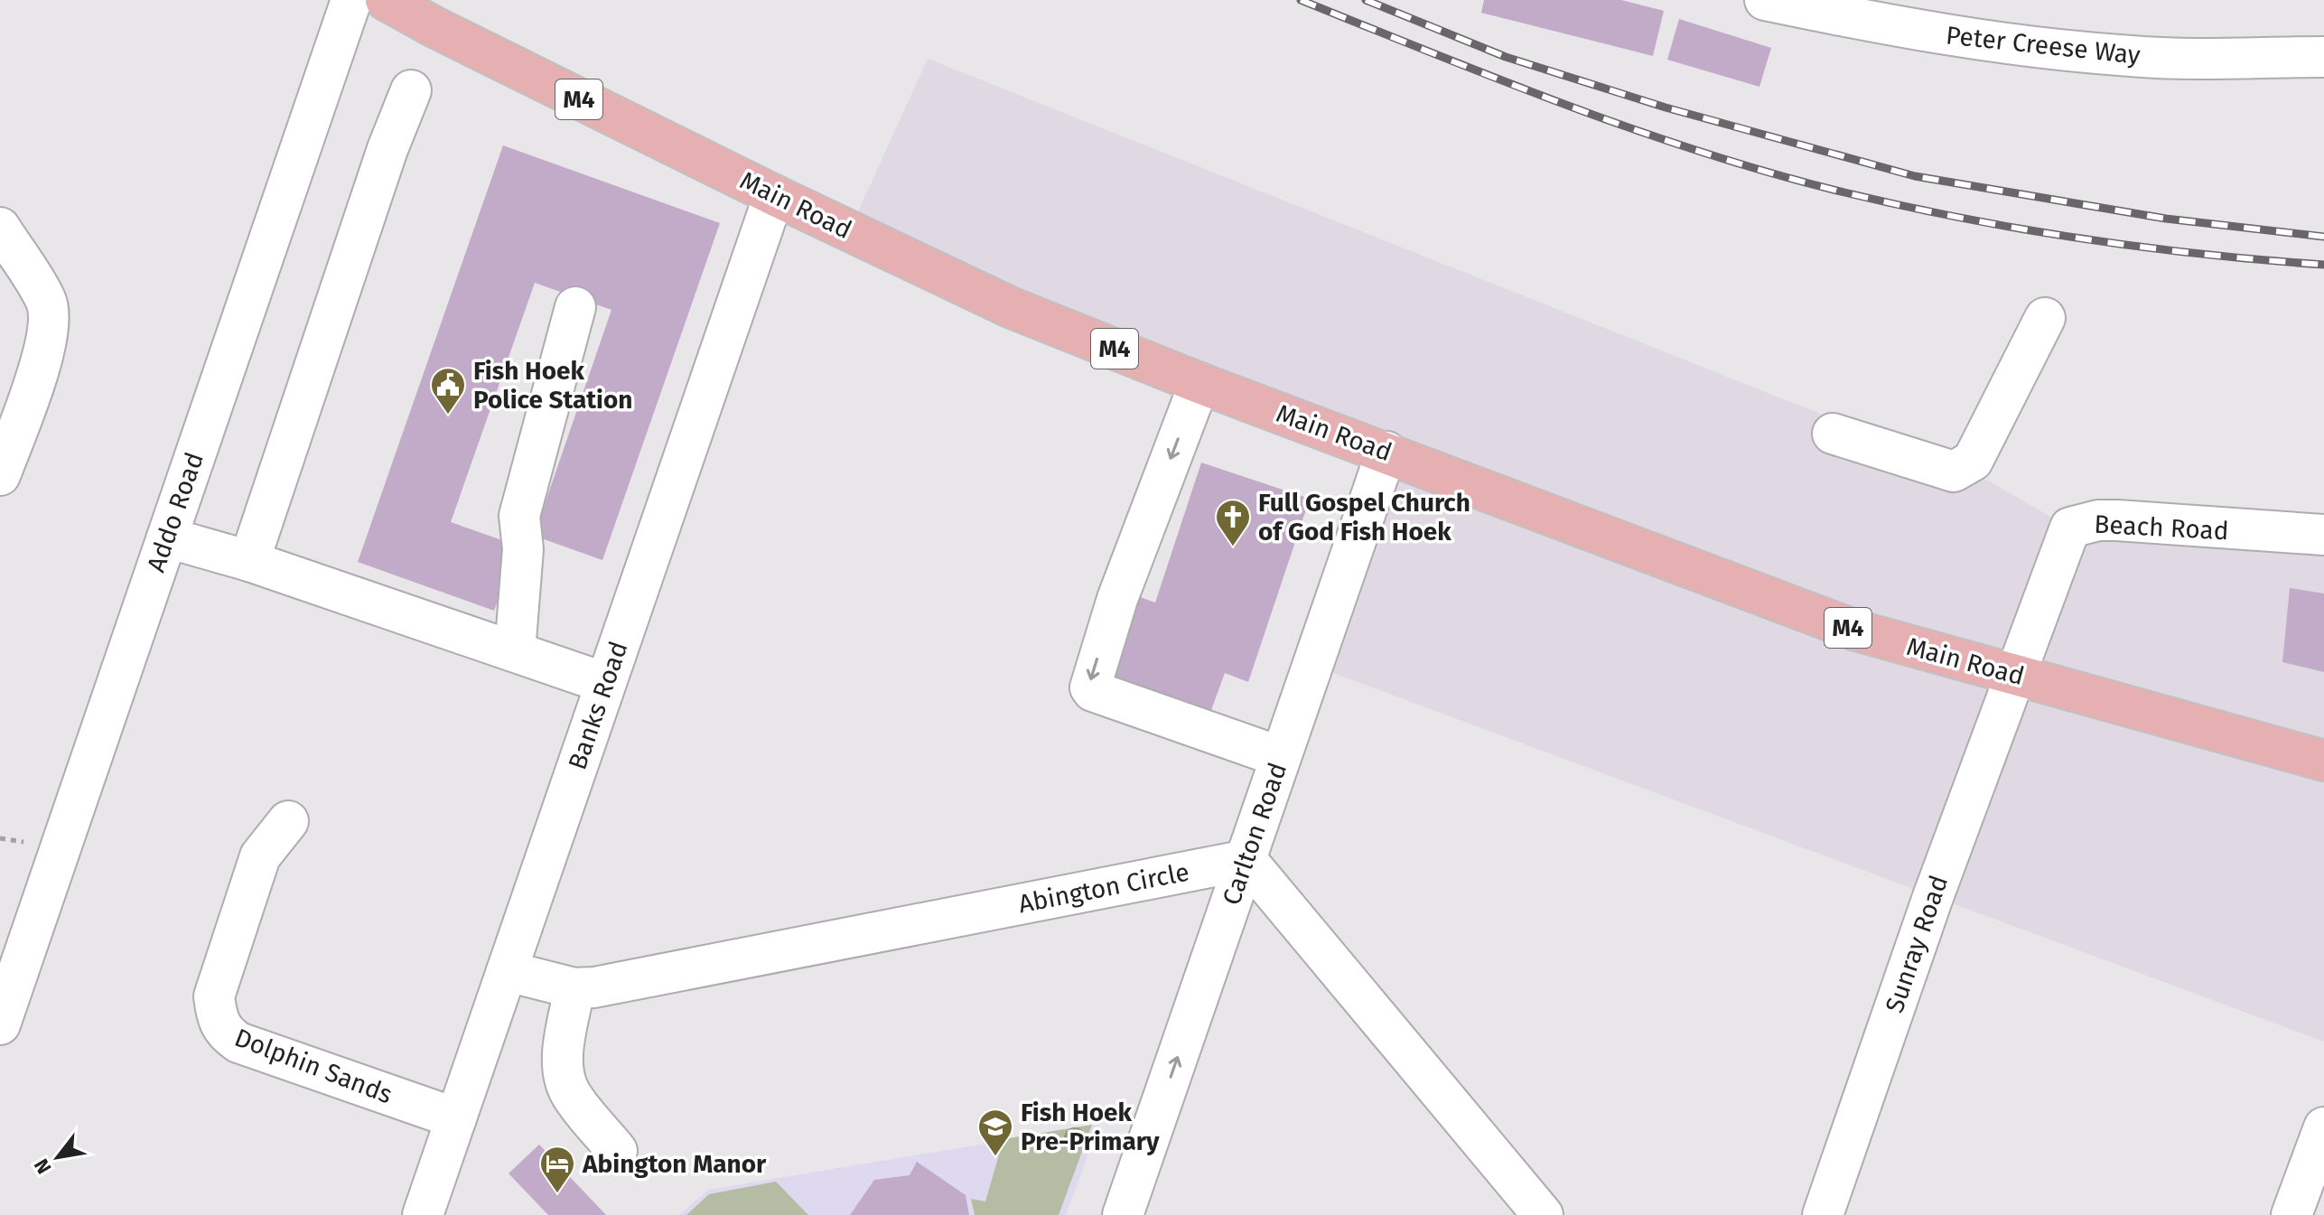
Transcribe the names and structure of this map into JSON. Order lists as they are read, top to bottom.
{
  "streets": {
    "main road": ["M4", "Main Road"],
    "street": [
      "Peter Creese Way",
      "Addo Road",
      "Beach Road",
      "Banks Road",
      "Carlton Road",
      "Abington Circle",
      "Sunray Road",
      "Dolphin Sands"
    ]
  },
  "crossings": [
    ["Main Road", "Beach Road"],
    ["Main Road", "Banks Road"],
    ["Main Road", "Carlton Road"],
    ["Main Road", "Sunray Road"],
    ["Beach Road", "Sunray Road"],
    ["Banks Road", "Abington Circle"],
    ["Banks Road", "Dolphin Sands"],
    ["Carlton Road", "Abington Circle"]
  ],
  "one_way": ["Carlton Road"],
  "places": {
    "public building": ["Fish Hoek Police Station"],
    "church": ["Full Gospel Church of God Fish Hoek"],
    "school or university": ["Fish Hoek Pre-Primary"],
    "hotel": ["Abington Manor"]
  },
  "north": "bottom left"
}
